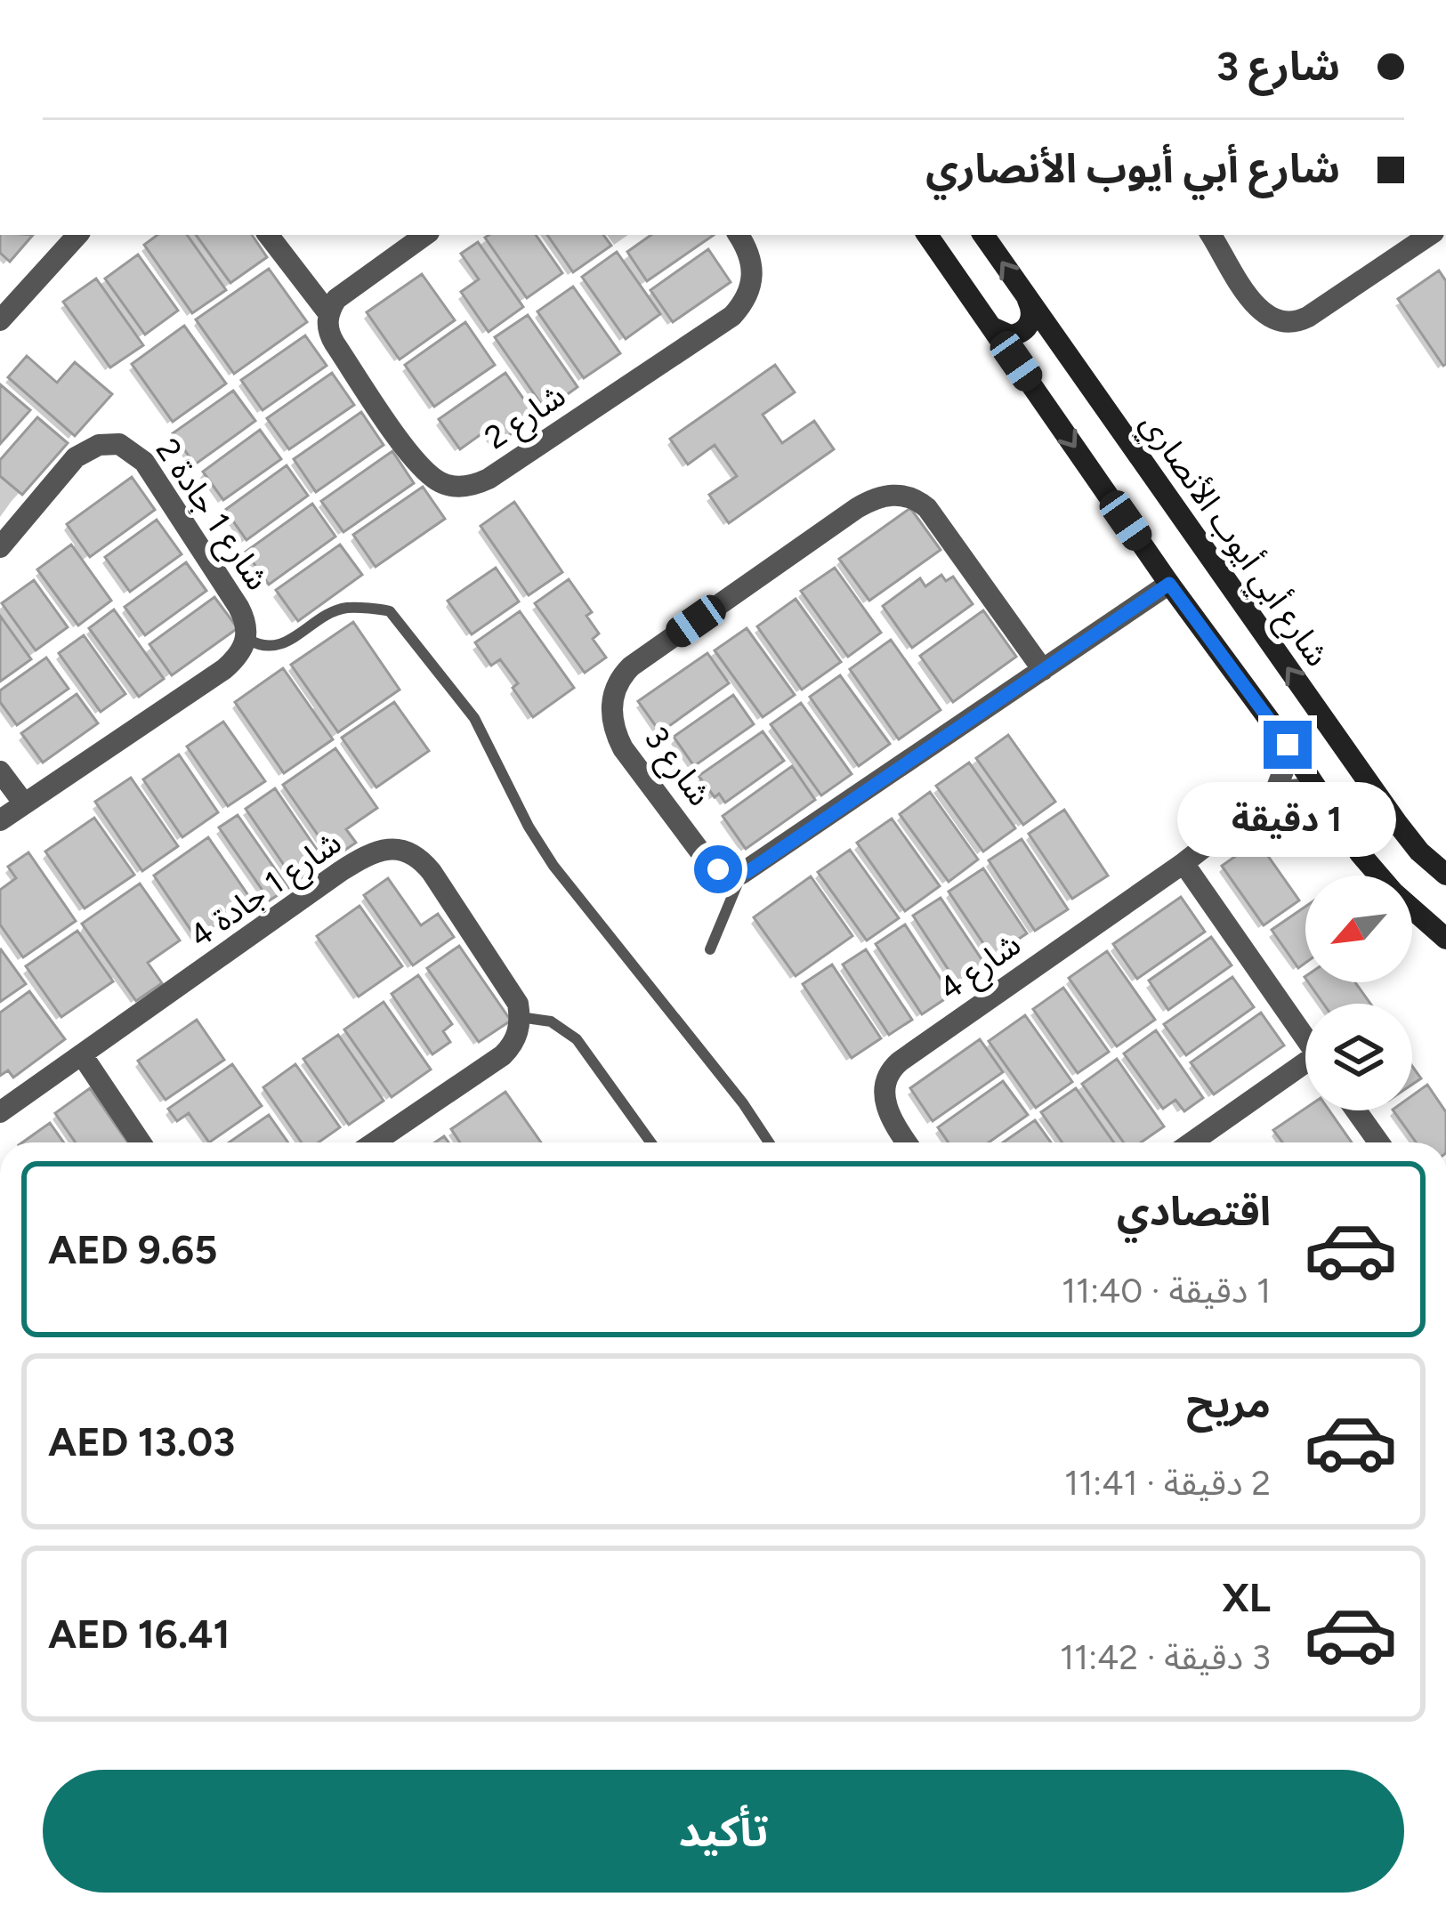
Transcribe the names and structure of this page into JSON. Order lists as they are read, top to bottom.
{
  "streets": {
    "street": [
      "شارع 2",
      "شارع 1 جادة 2",
      "شارع أبي أيوب الأنصاري",
      "شارع 3",
      "شارع 1 جادة 4",
      "شارع 4"
    ]
  },
  "north": "bottom left",
  "page": {
    "banner": ["شارع 3", "شارع أبي أيوب الأنصاري"],
    "bubble": "1 دقيقة",
    "list": [
      {
        "name": "اقتصادي",
        "note": "1 دقيقة · 11:40",
        "value": "AED 9.65"
      },
      {
        "name": "مريح",
        "note": "2 دقيقة · 11:41",
        "value": "AED 13.03"
      },
      {
        "name": "XL",
        "note": "3 دقيقة · 11:42",
        "value": "AED 16.41"
      }
    ],
    "buttons": "تأكيد"
  }
}
